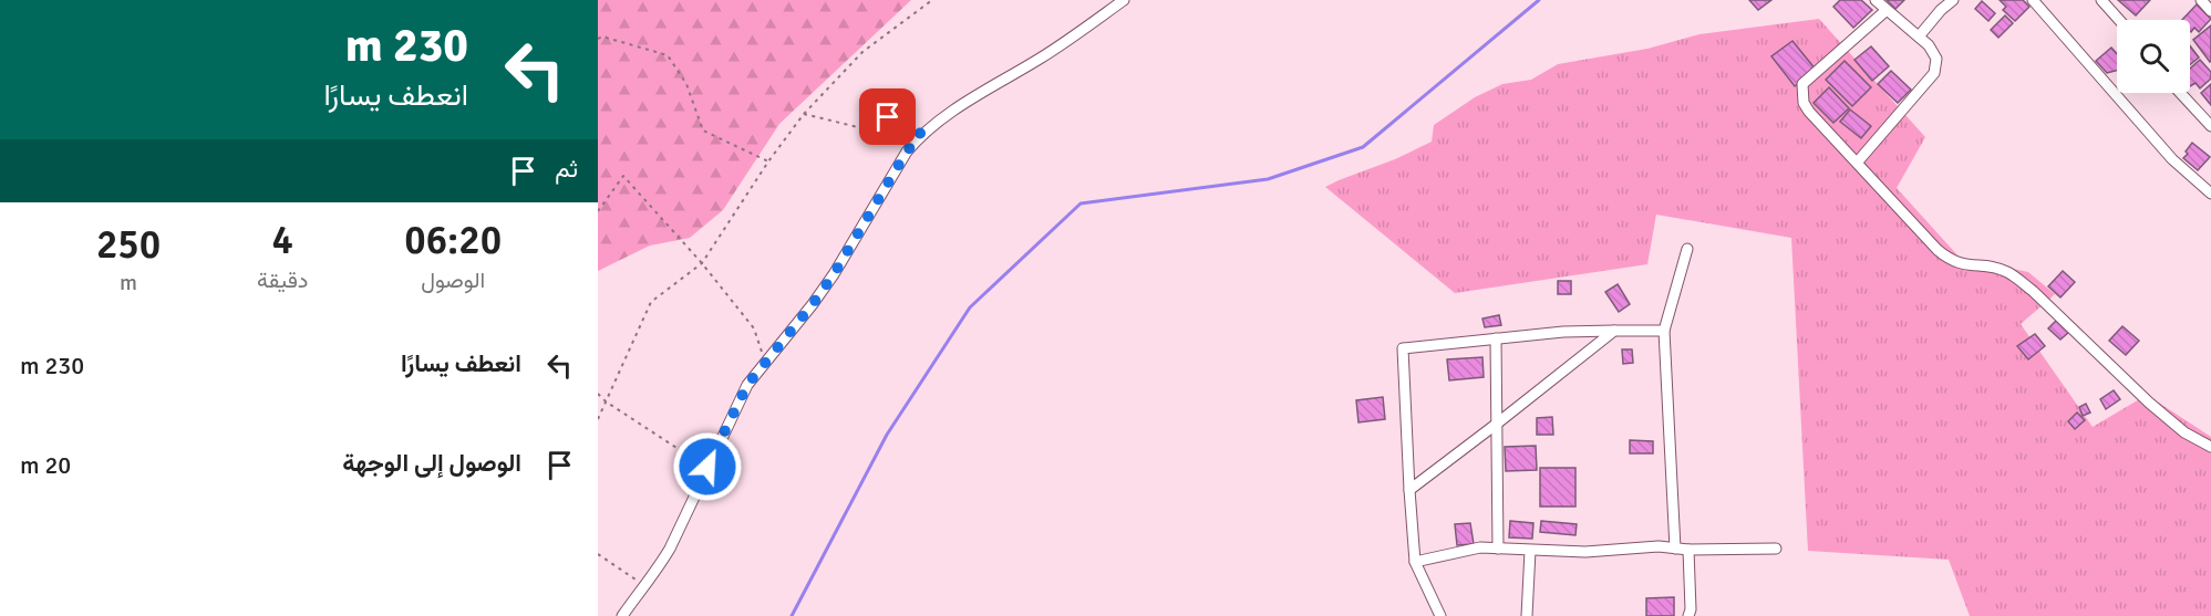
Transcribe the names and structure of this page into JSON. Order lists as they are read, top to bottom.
{
  "page": {
    "turn": ["230 m", "انعطف يسارًا"],
    "then": "ثم",
    "eta": [
      "06:20",
      "الوصول",
      "4",
      "دقيقة",
      "250",
      "m"
    ],
    "list": [
      {
        "name": "انعطف يسارًا",
        "value": "230 m"
      },
      {
        "name": "الوصول إلى الوجهة",
        "value": "20 m"
      }
    ]
  }
}
